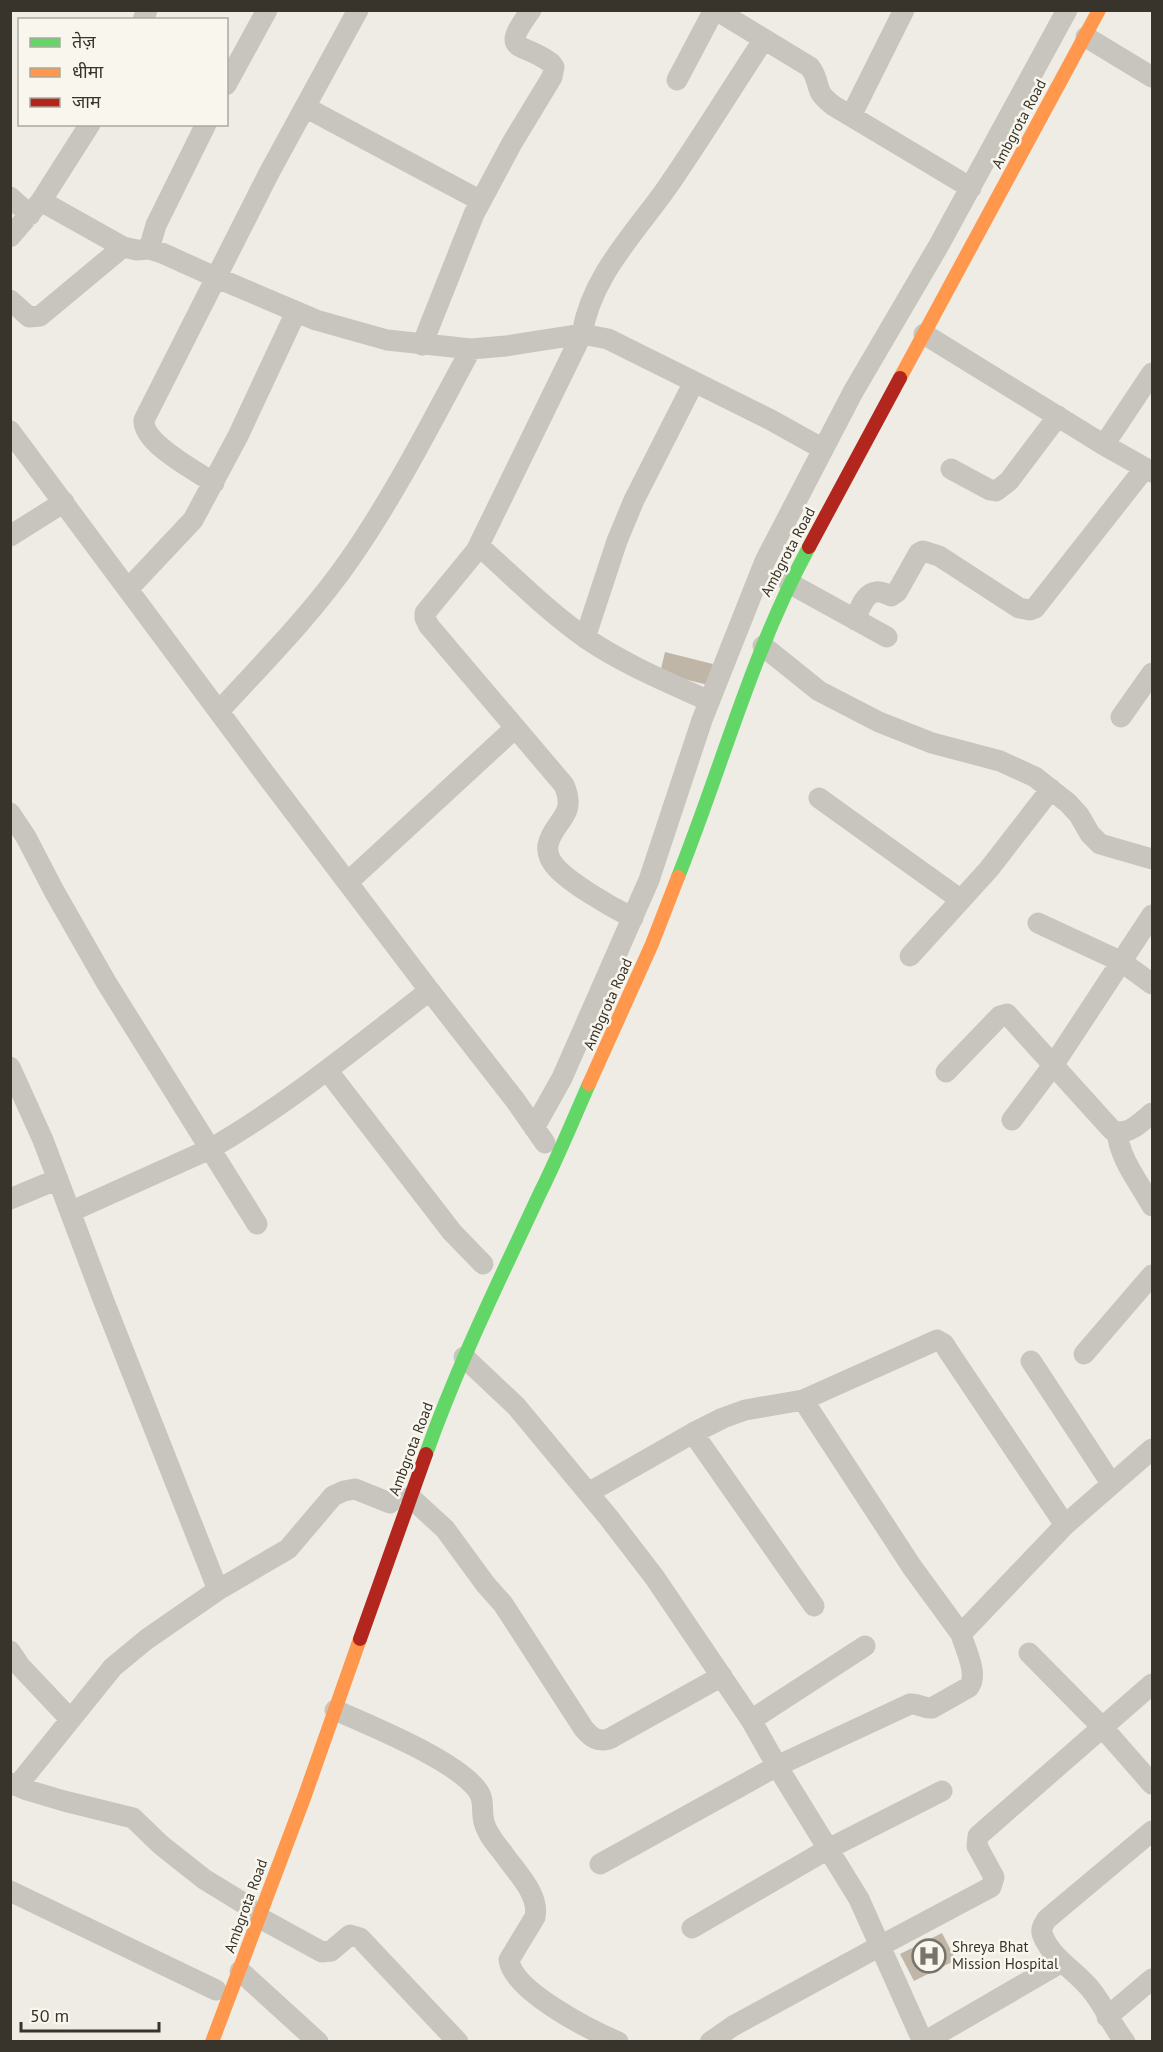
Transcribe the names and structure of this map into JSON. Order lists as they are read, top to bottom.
{
  "streets": {
    "main road": ["Ambgrota Road"]
  },
  "places": {
    "hospital": ["Shreya Bhat Mission Hospital"]
  },
  "legend": ["तेज़", "धीमा", "जाम"],
  "scale_bar": "50 m"
}
